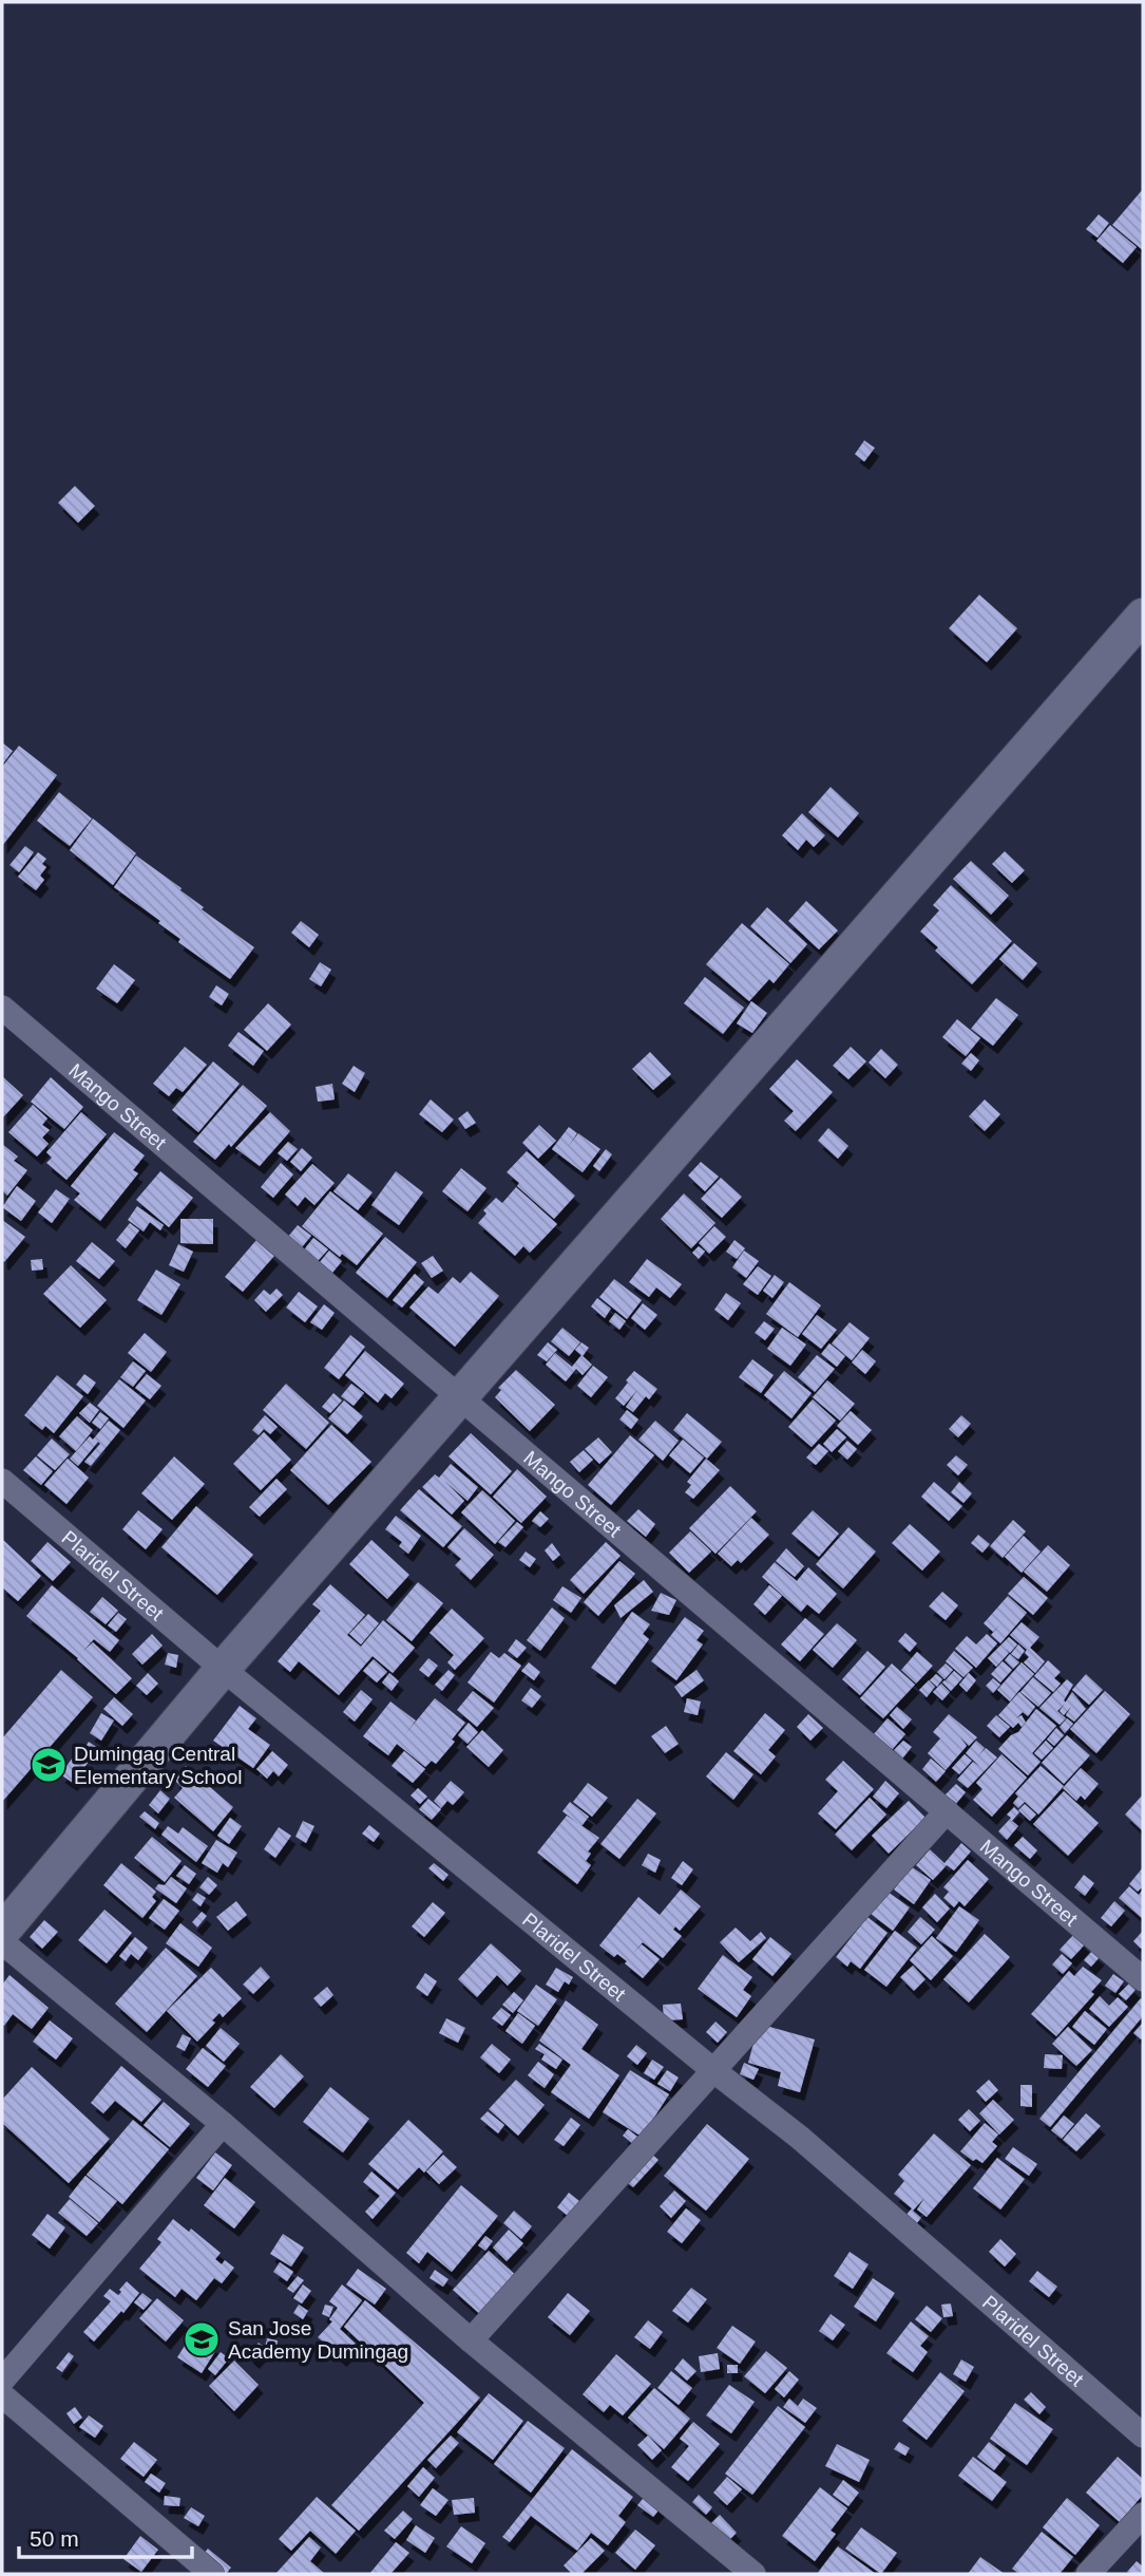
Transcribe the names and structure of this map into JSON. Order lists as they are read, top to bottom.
{
  "streets": {
    "street": ["Mango Street", "Plaridel Street"]
  },
  "places": {
    "school or university": ["Dumingag Central Elementary School", "San Jose Academy Dumingag"]
  },
  "scale_bar": "50 m"
}
